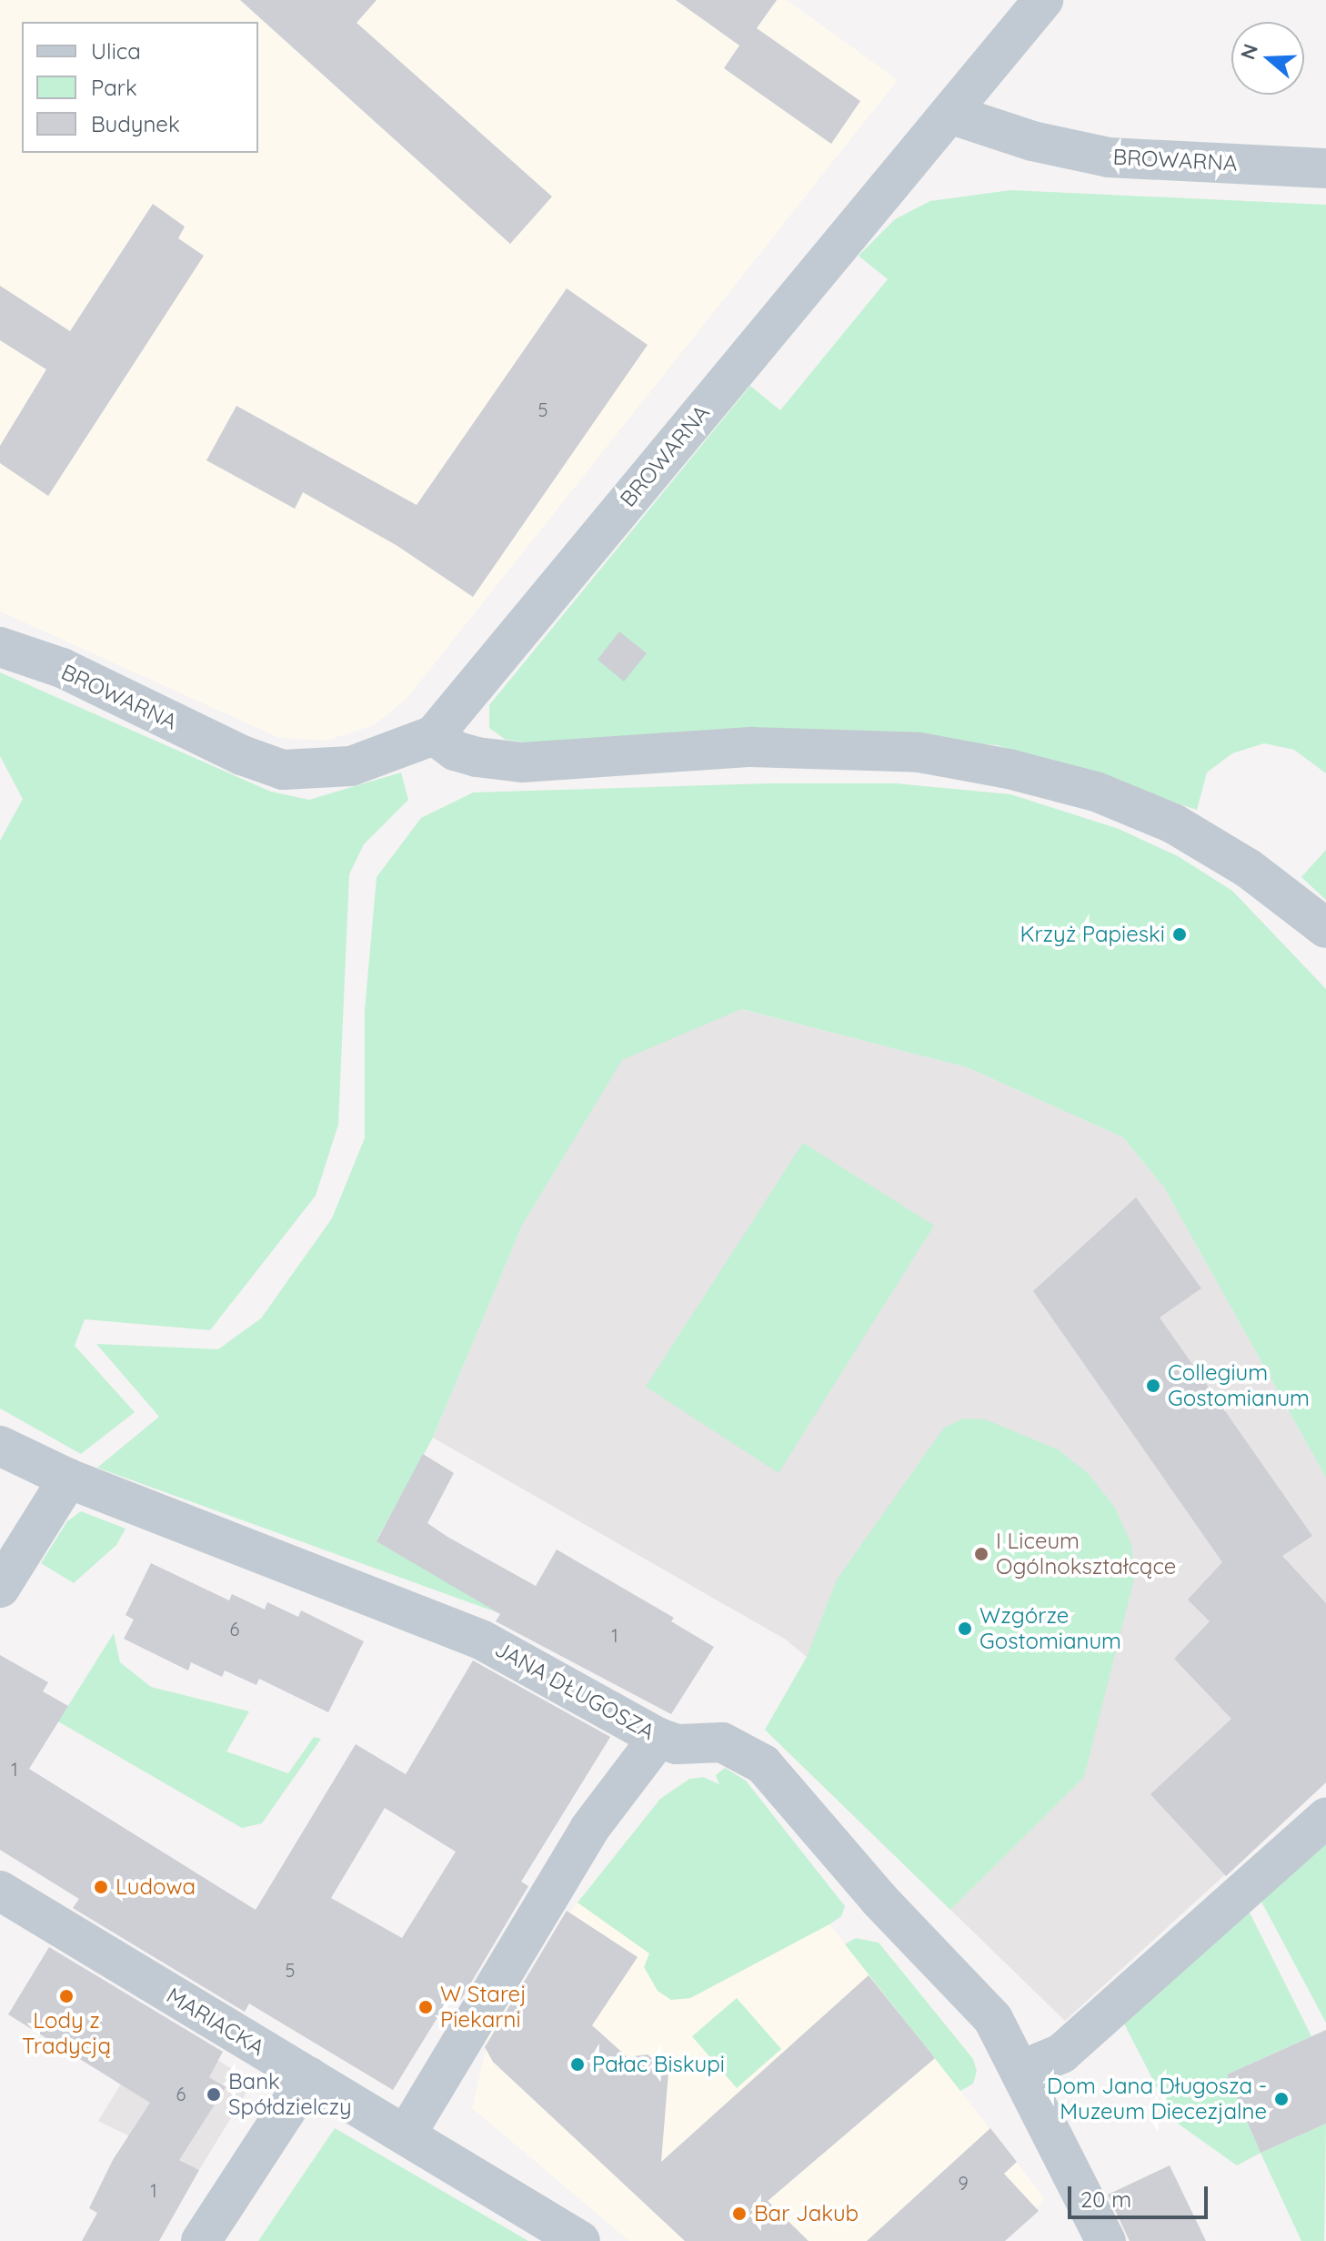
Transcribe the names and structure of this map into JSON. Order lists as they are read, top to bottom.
{
  "streets": {
    "street": ["BROWARNA", "JANA DŁUGOSZA", "MARIACKA"]
  },
  "places": [
    "Krzyż Papieski",
    "Collegium Gostomianum",
    "I Liceum Ogólnokształcące",
    "Wzgórze Gostomianum",
    "Ludowa",
    "Lody z Tradycją",
    "W Starej Piekarni",
    "Pałac Biskupi",
    "Bank Spółdzielczy",
    "Dom Jana Długosza - Muzeum Diecezjalne",
    "Bar Jakub"
  ],
  "house_numbers": [
    "5",
    "6",
    "1",
    "1",
    "5",
    "6",
    "9",
    "1"
  ],
  "legend": ["Ulica", "Park", "Budynek"],
  "scale_bar": "20 m",
  "north": "left"
}
